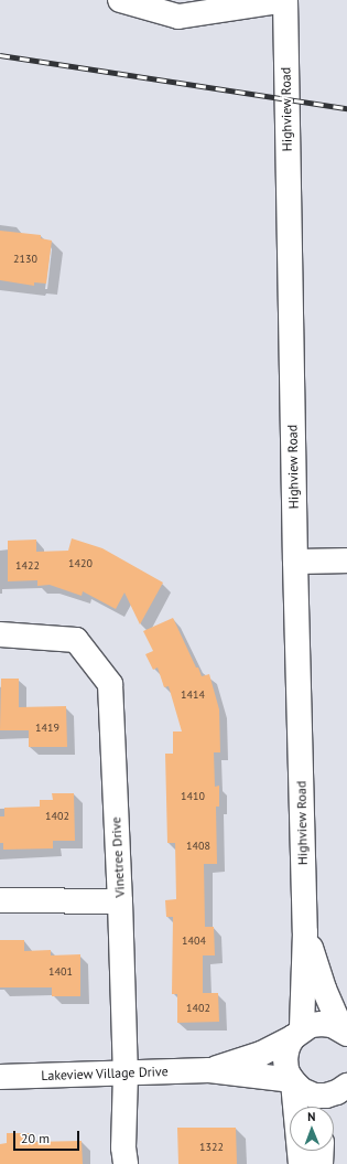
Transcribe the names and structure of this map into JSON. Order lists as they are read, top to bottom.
{
  "streets": {
    "street": ["Highview Road", "Vinetree Drive", "Lakeview Village Drive"]
  },
  "crossings": [
    ["Highview Road", "Lakeview Village Drive"],
    ["Vinetree Drive", "Lakeview Village Drive"]
  ],
  "house_numbers": [
    "2130",
    "1420",
    "1422",
    "1414",
    "1419",
    "1410",
    "1402",
    "1408",
    "1404",
    "1401",
    "1402",
    "1322"
  ],
  "scale_bar": "20 m",
  "north": "top"
}
